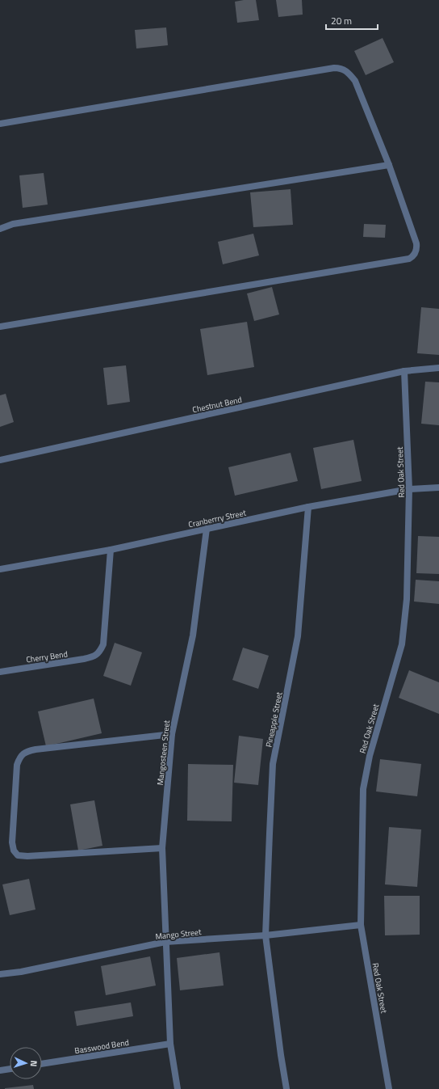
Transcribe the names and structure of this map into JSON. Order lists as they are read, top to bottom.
{
  "streets": {
    "street": [
      "Chestnut Bend",
      "Red Oak Street",
      "Cranberrry Street",
      "Cherry Bend",
      "Pineapple Street",
      "Mangosteen Street",
      "Mango Street",
      "Basswood Bend"
    ]
  },
  "crossings": [
    ["Chestnut Bend", "Red Oak Street"],
    ["Red Oak Street", "Cranberrry Street"],
    ["Red Oak Street", "Mango Street"],
    ["Cranberrry Street", "Cherry Bend"],
    ["Cranberrry Street", "Pineapple Street"],
    ["Cranberrry Street", "Mangosteen Street"],
    ["Pineapple Street", "Mango Street"],
    ["Mangosteen Street", "Mango Street"],
    ["Mangosteen Street", "Basswood Bend"]
  ],
  "scale_bar": "20 m",
  "north": "right"
}
